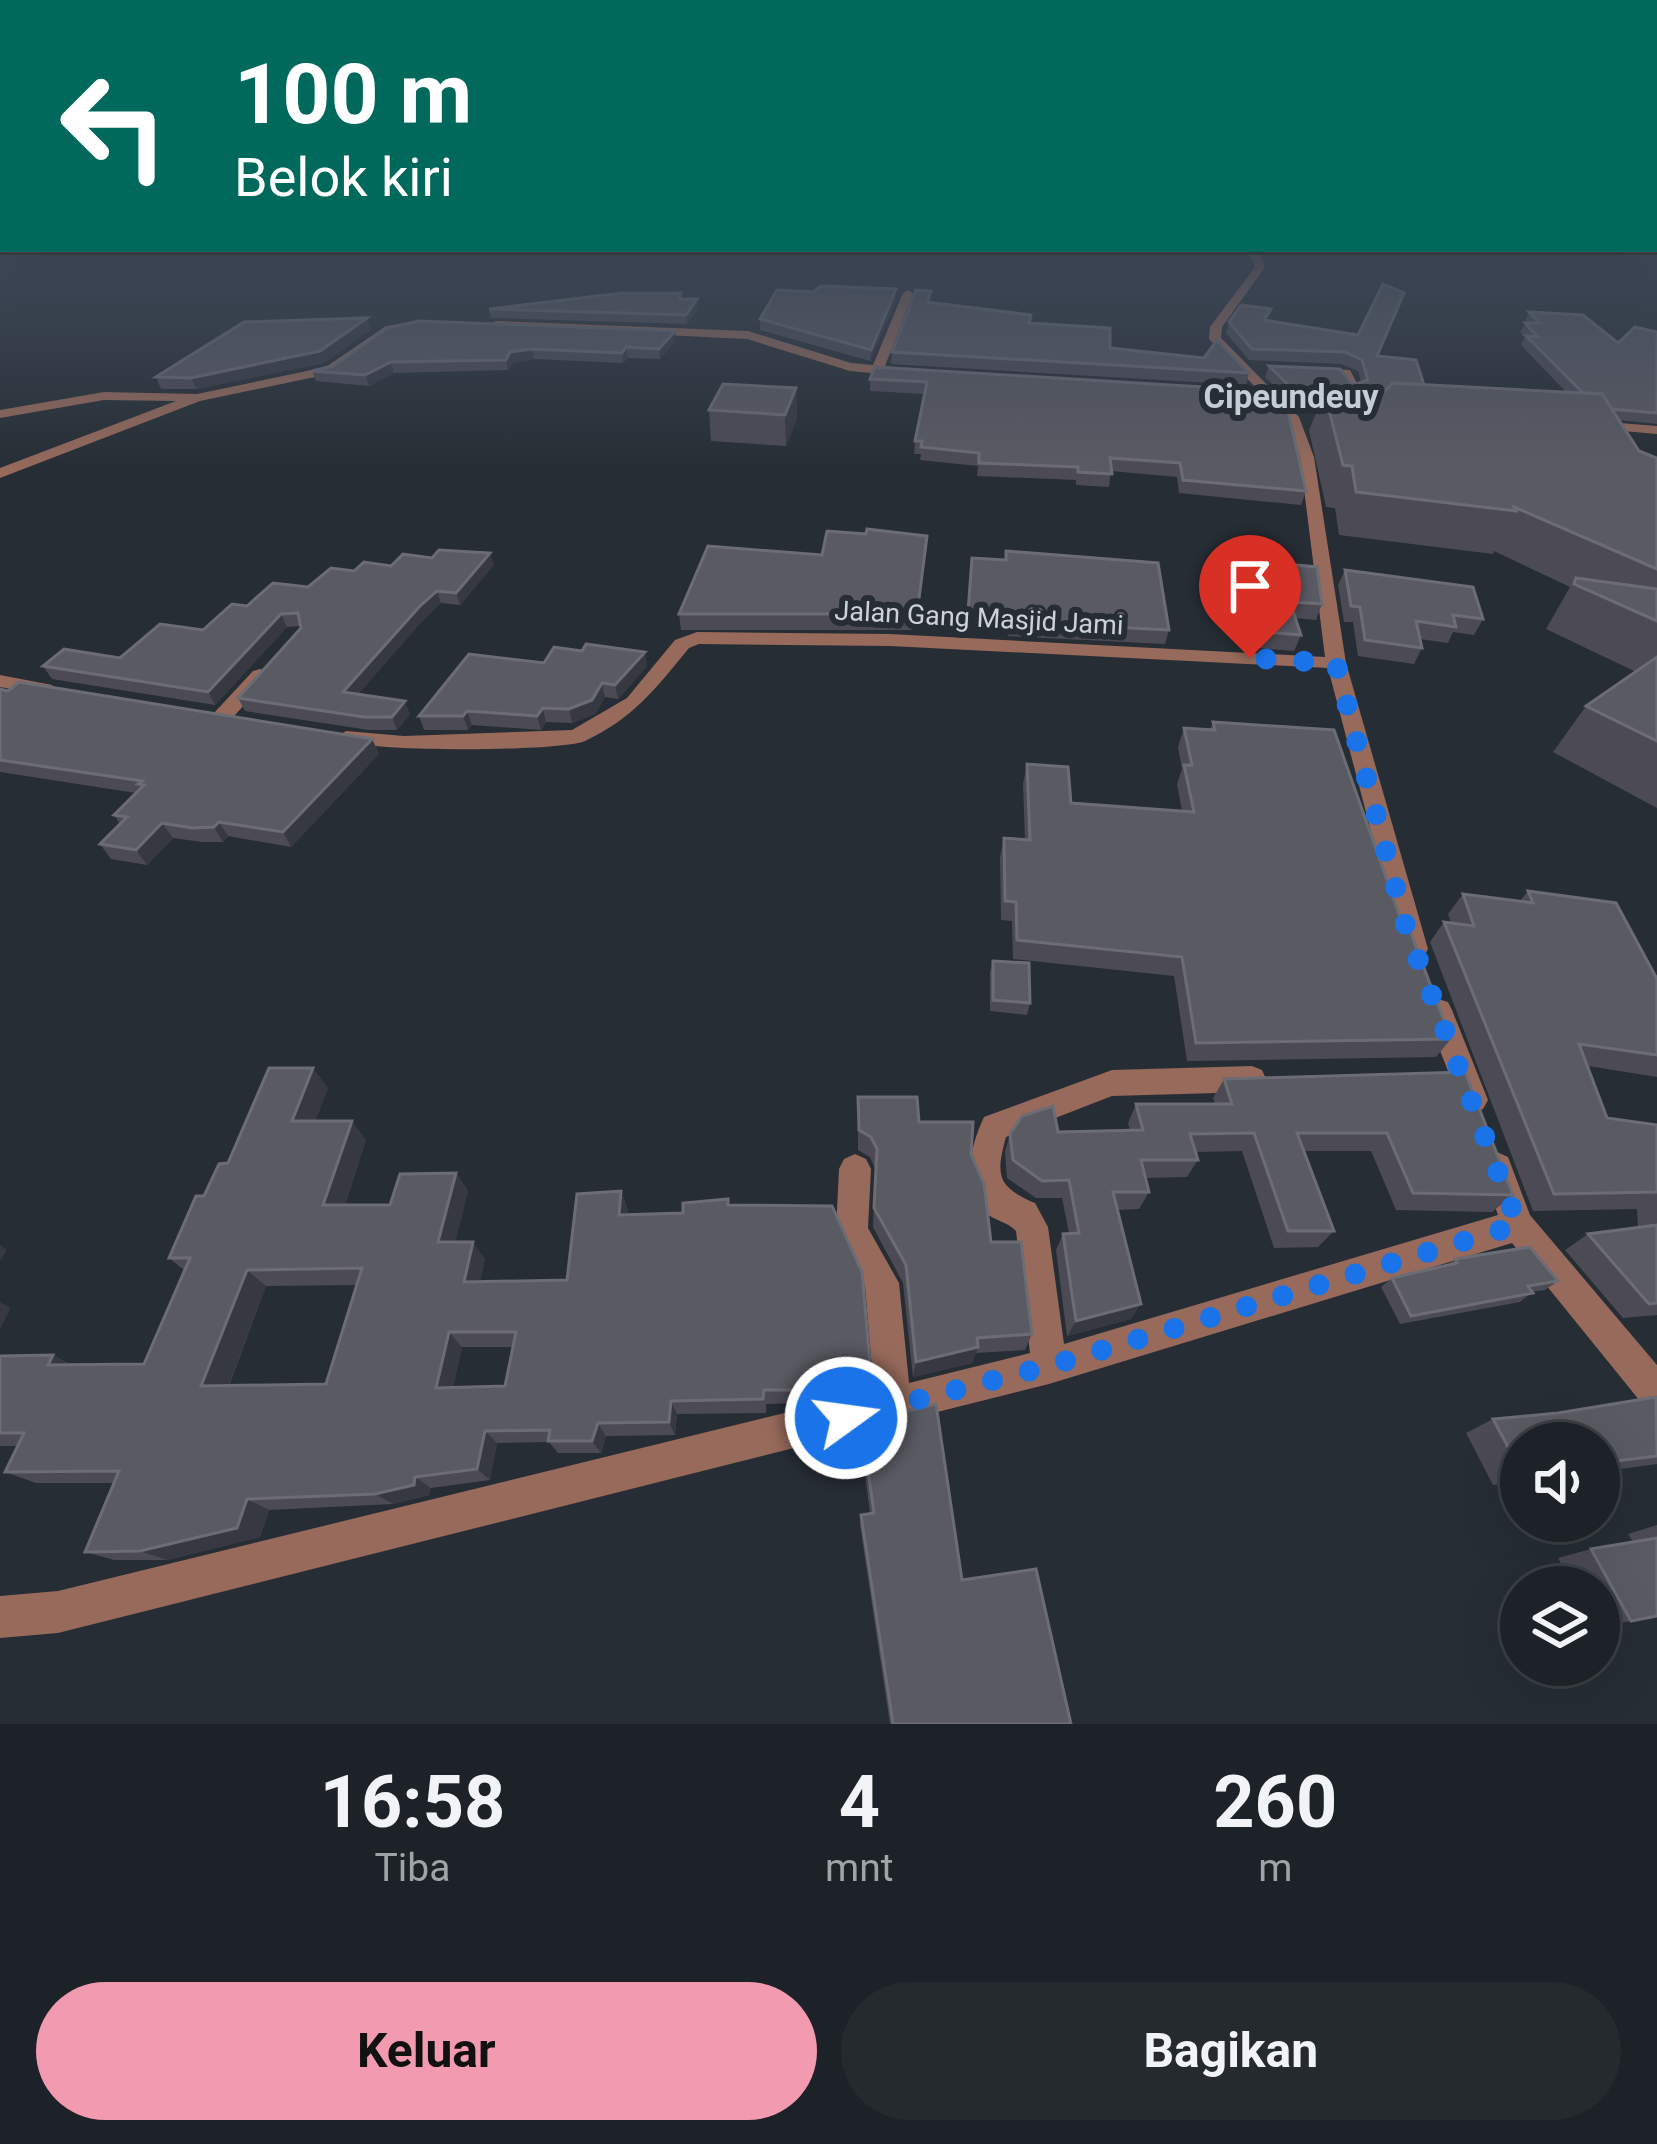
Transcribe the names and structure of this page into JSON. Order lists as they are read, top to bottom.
{
  "streets": {
    "street": ["Jalan Gang Masjid Jami"]
  },
  "districts": ["Cipeundeuy"],
  "page": {
    "turn": ["100 m", "Belok kiri"],
    "eta": [
      "16:58",
      "Tiba",
      "4",
      "mnt",
      "260",
      "m"
    ],
    "buttons": ["Keluar", "Bagikan"]
  }
}
